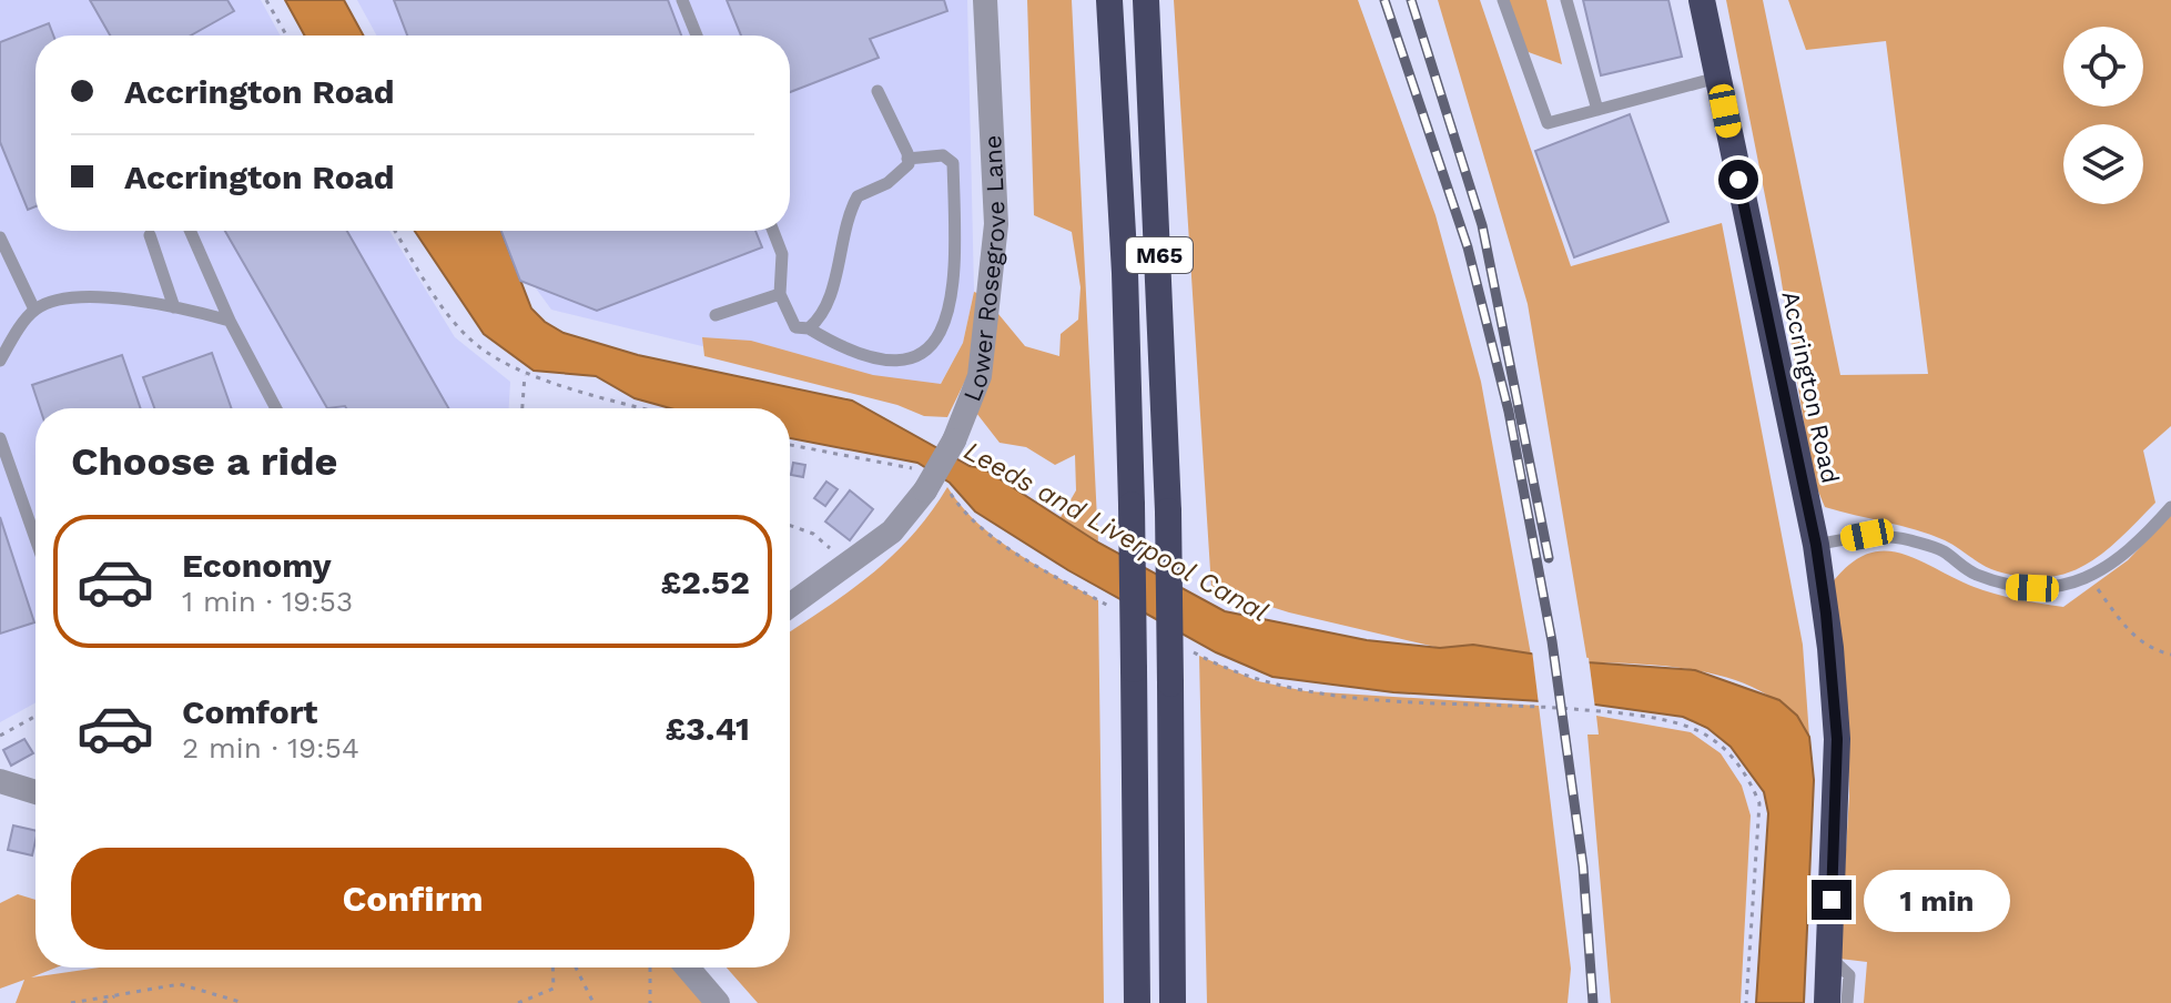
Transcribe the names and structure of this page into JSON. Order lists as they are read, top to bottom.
{
  "streets": {
    "highway": ["M65", "Accrington Road"],
    "street": ["Lower Rosegrove Lane"]
  },
  "water": ["Leeds and Liverpool Canal"],
  "page": {
    "banner": ["Accrington Road", "Accrington Road"],
    "heading": "Choose a ride",
    "list": [
      {
        "name": "Economy",
        "note": "1 min · 19:53",
        "value": "£2.52"
      },
      {
        "name": "Comfort",
        "note": "2 min · 19:54",
        "value": "£3.41"
      }
    ],
    "buttons": "Confirm",
    "bubble": "1 min"
  }
}
